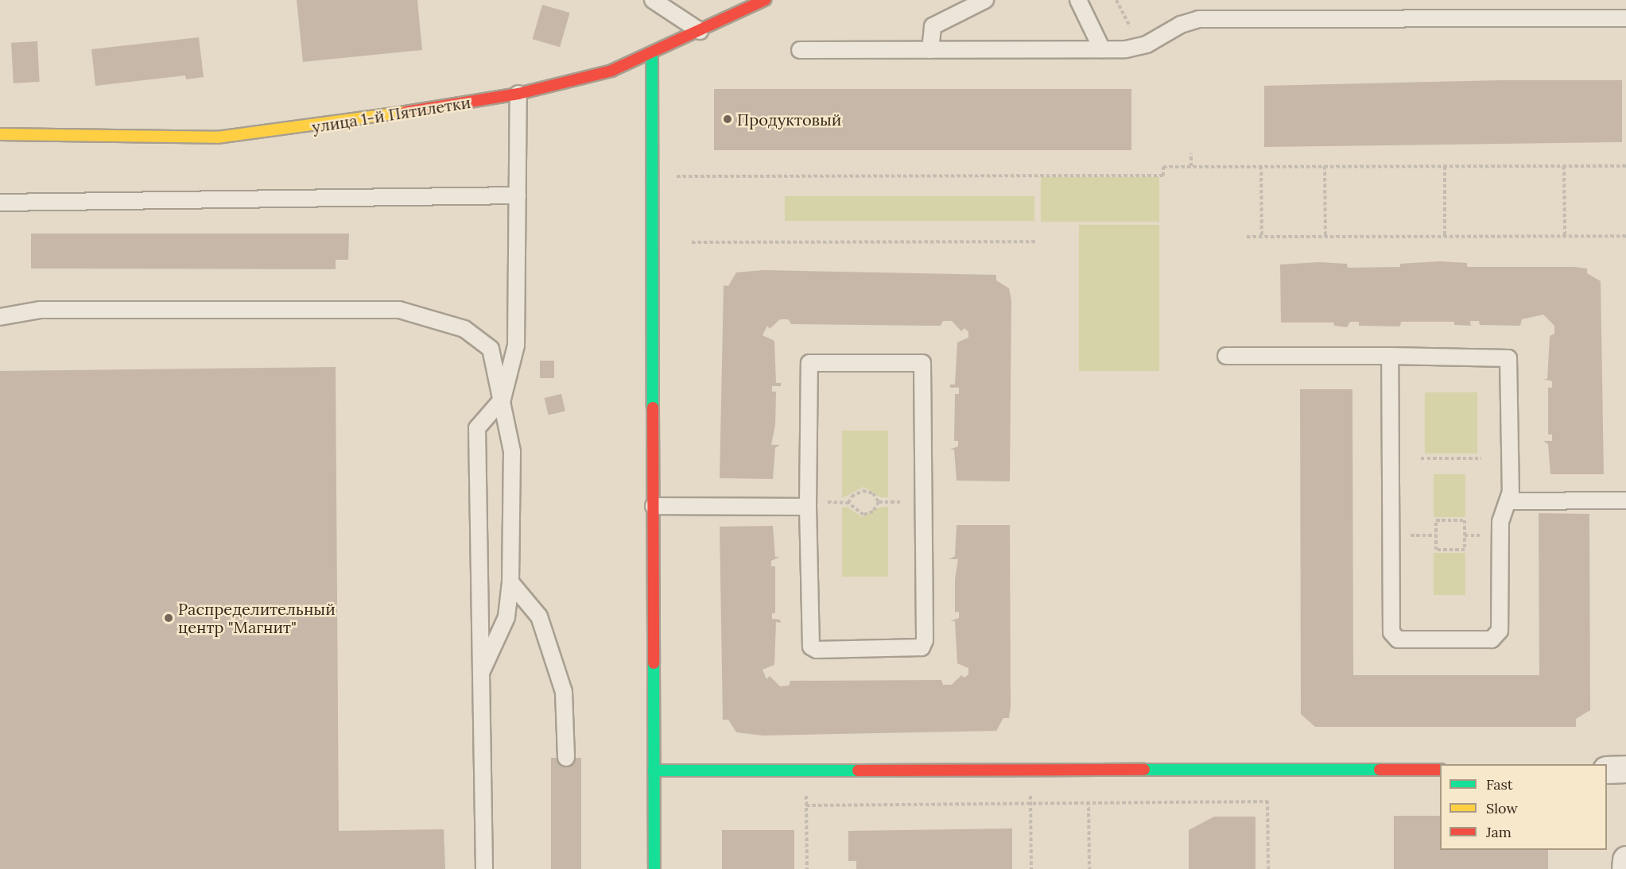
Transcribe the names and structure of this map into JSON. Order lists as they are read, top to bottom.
{
  "streets": {
    "street": ["улица 1-й Пятилетки"]
  },
  "places": ["Продуктовый", "Распределительный центр \"Магнит\""],
  "legend": ["Fast", "Slow", "Jam"]
}
